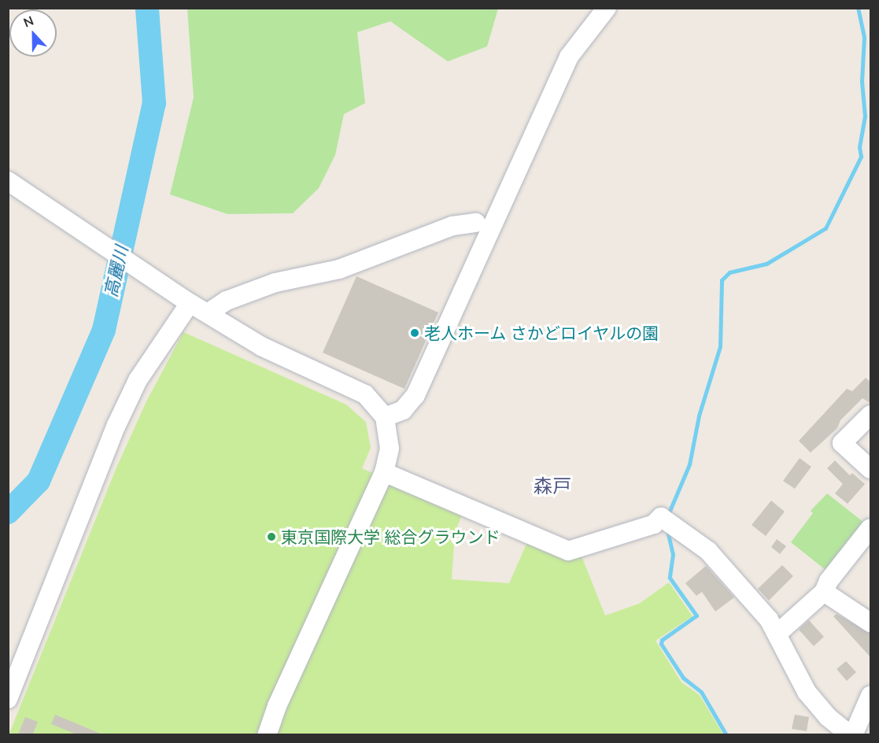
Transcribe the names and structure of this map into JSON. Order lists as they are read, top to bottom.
{
  "districts": ["森戸"],
  "water": ["高麗川"],
  "places": ["老人ホーム さかどロイヤルの園", "東京国際大学 総合グラウンド"],
  "north": "top"
}
